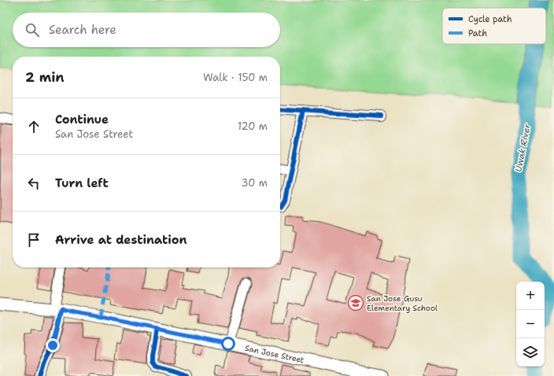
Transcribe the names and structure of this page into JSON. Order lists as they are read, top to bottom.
{
  "streets": {
    "main road": ["San Jose Street"]
  },
  "water": ["Uwak River"],
  "places": {
    "school or university": ["San Jose Gusu Elementary School"]
  },
  "legend": ["Cycle path", "Path"],
  "page": {
    "search": "Search here",
    "heading": ["2 min", "Walk · 150 m"],
    "list": [
      ["Continue", "San Jose Street", "120 m"],
      ["Turn left", "30 m"],
      "Arrive at destination"
    ],
    "map_buttons": ["+", "−"]
  }
}
